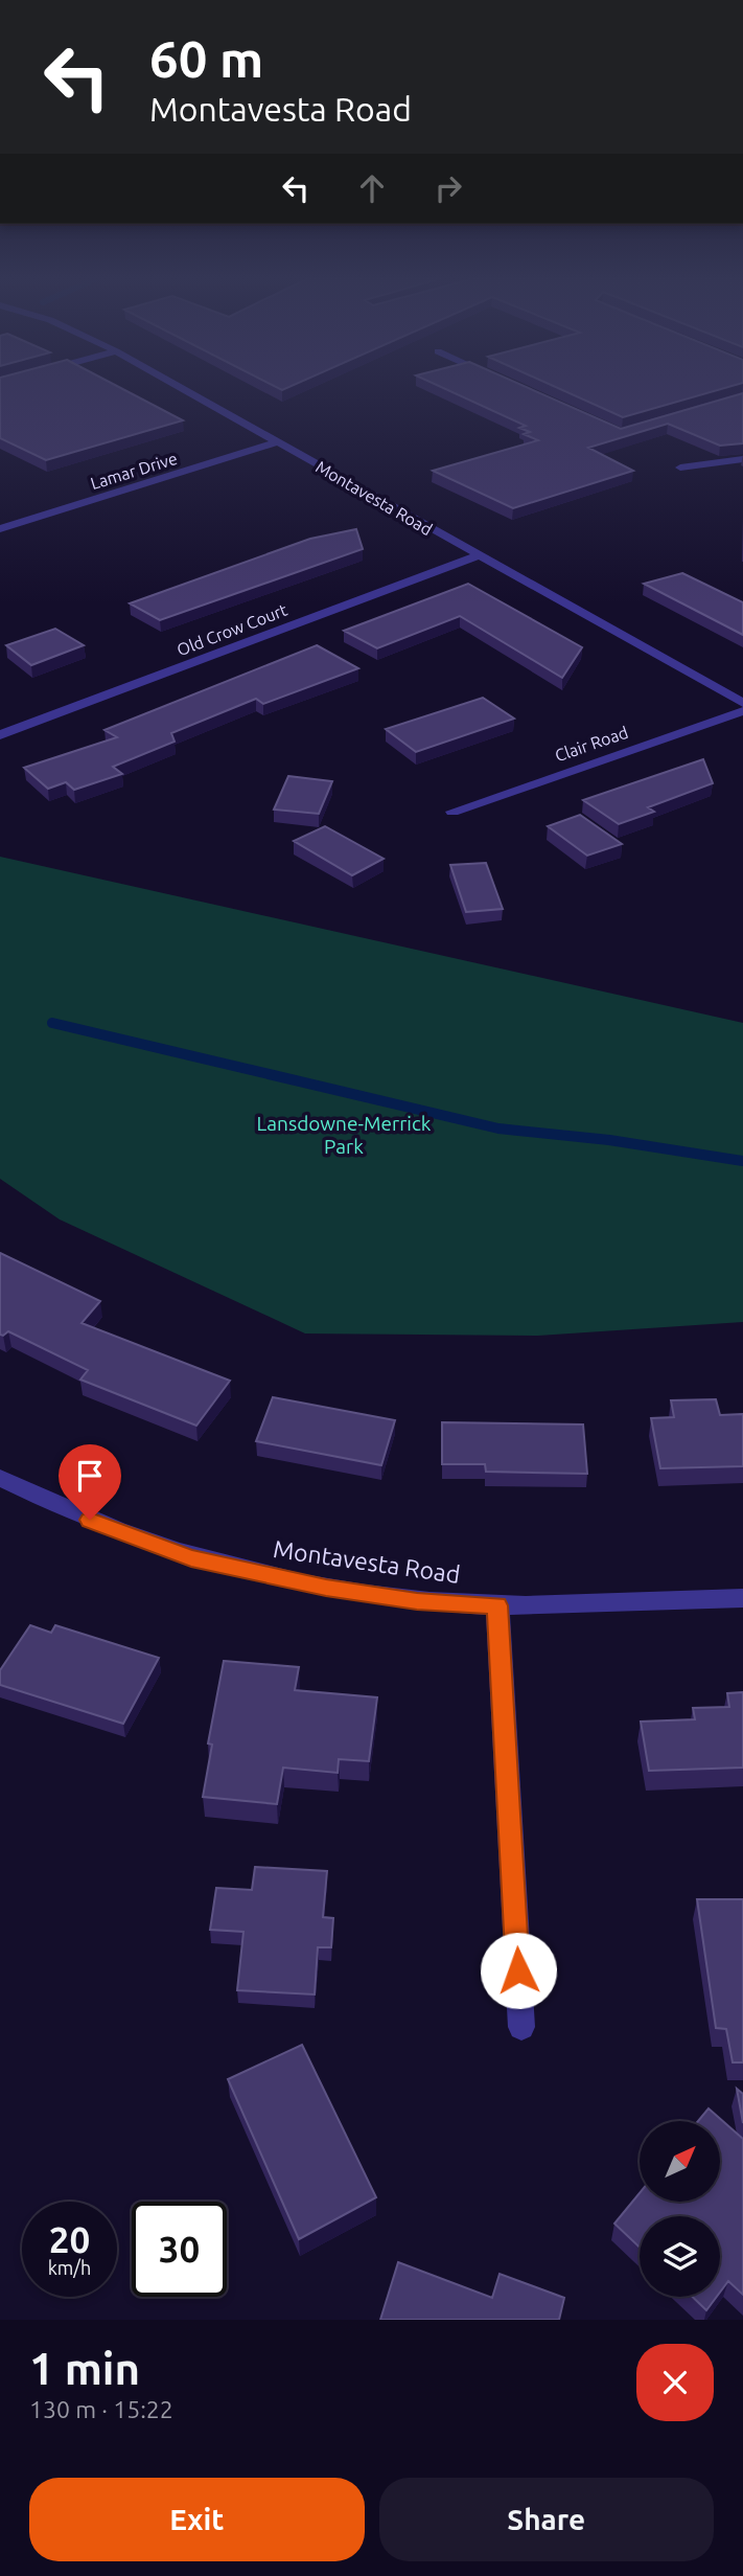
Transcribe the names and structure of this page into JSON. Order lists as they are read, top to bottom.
{
  "streets": {
    "street": [
      "Lamar Drive",
      "Montavesta Road",
      "Old Crow Court",
      "Clair Road"
    ]
  },
  "crossings": [
    ["Lamar Drive", "Montavesta Road"],
    ["Montavesta Road", "Old Crow Court"]
  ],
  "parks": ["Lansdowne-Merrick Park"],
  "north": "top right",
  "page": {
    "turn": ["60 m", "Montavesta Road"],
    "speed": "20 km/h",
    "limit": "30",
    "heading": ["1 min", "130 m · 15:22"],
    "buttons": ["Exit", "Share"]
  }
}
